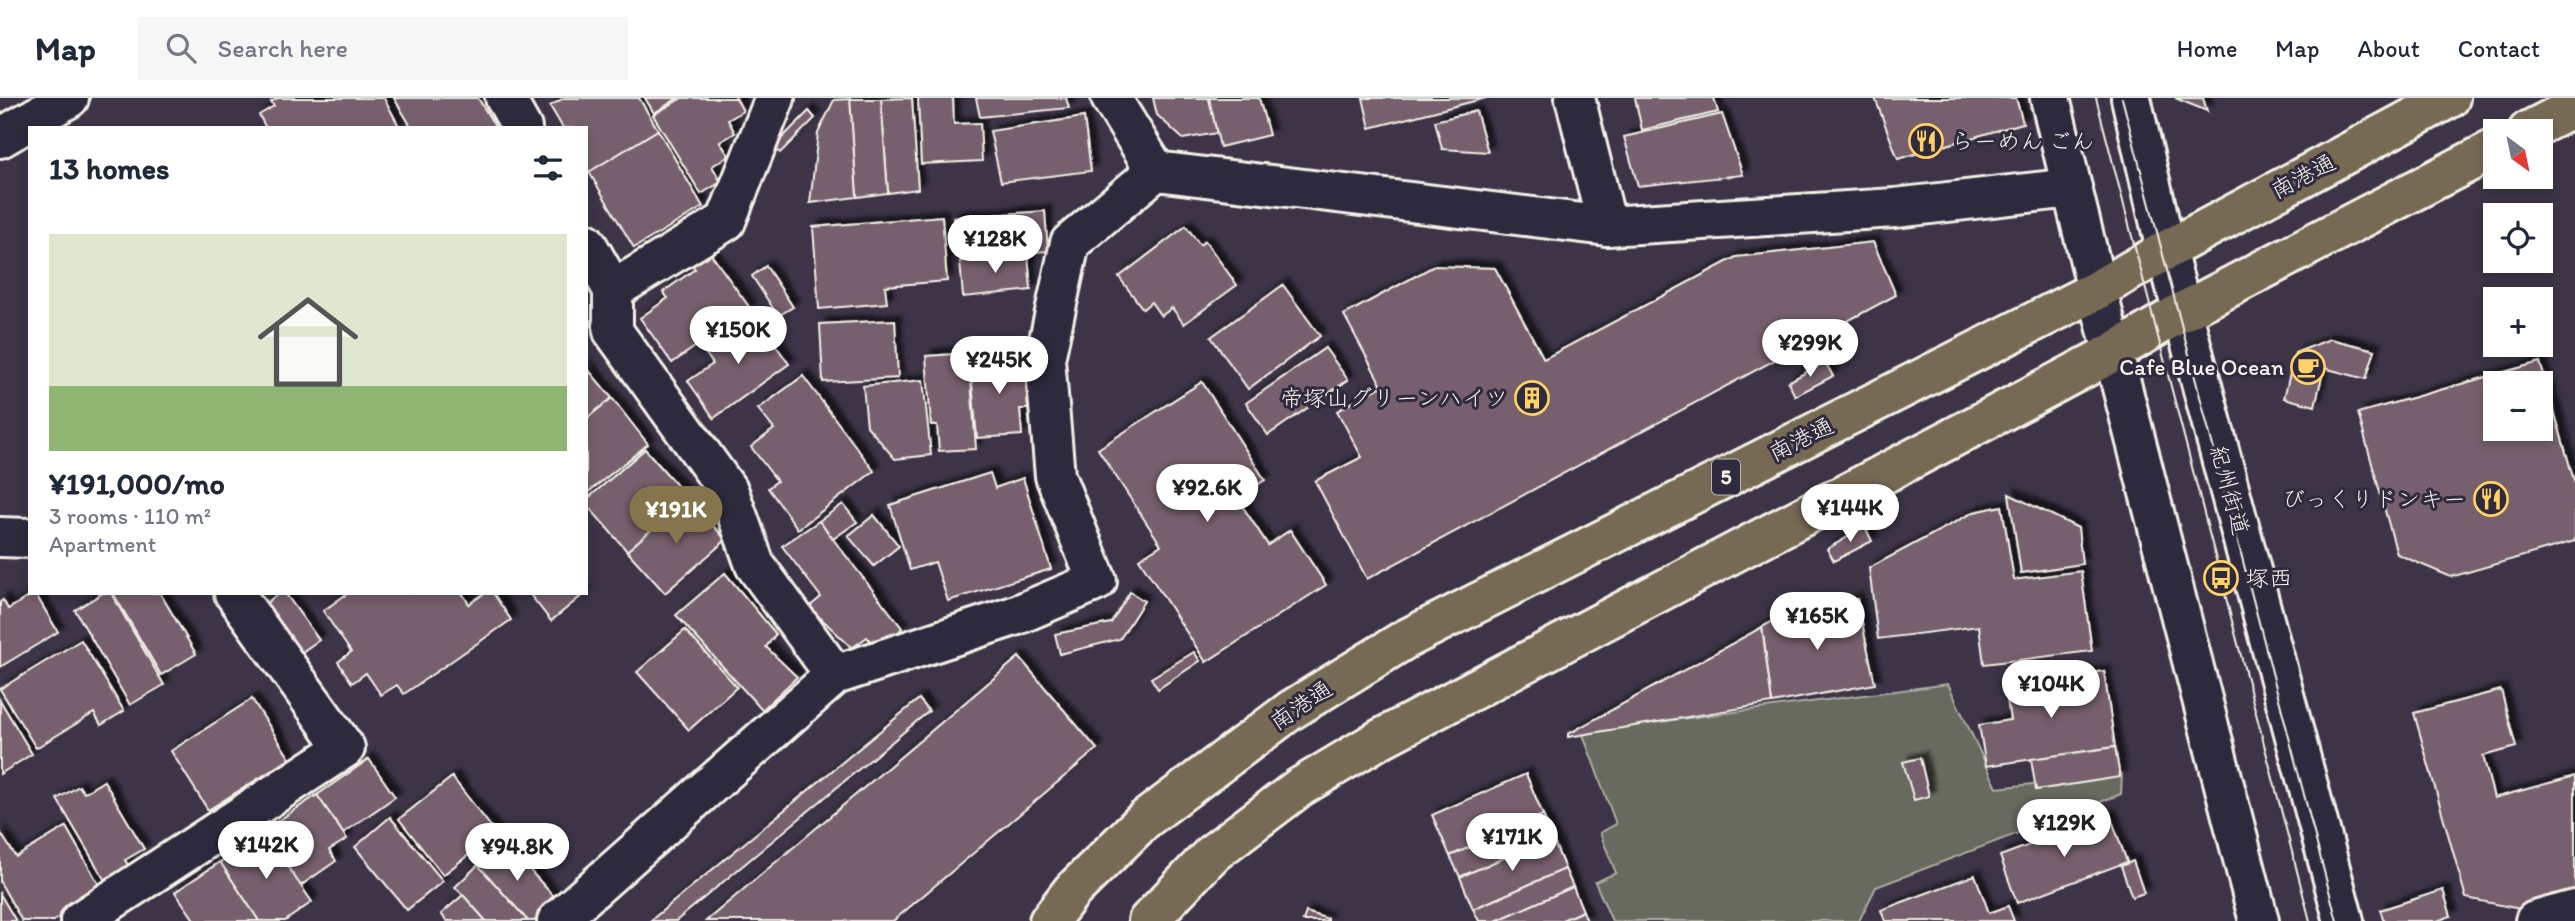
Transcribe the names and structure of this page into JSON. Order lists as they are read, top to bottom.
{
  "streets": {
    "main road": ["南港通", "5"],
    "street": ["紀州街道"]
  },
  "crossings": [
    ["南港通", "紀州街道"]
  ],
  "places": {
    "restaurant": ["らーめん ごん", "びっくりドンキー"],
    "cafe": ["Cafe Blue Ocean"],
    "building": ["帝塚山グリーンハイツ"],
    "bus stop": ["塚西"]
  },
  "north": "bottom right",
  "page": {
    "header": "Map",
    "search": "Search here",
    "nav": [
      "Home",
      "Map",
      "About",
      "Contact"
    ],
    "map_buttons": ["+", "−"],
    "heading": "13 homes",
    "list": [
      {
        "name": "¥191,000/mo",
        "note": "3 rooms · 110 m² · Apartment"
      }
    ],
    "price": [
      "¥128K",
      "¥150K",
      "¥299K",
      "¥245K",
      "¥92.6K",
      "¥144K",
      "¥191K",
      "¥165K",
      "¥104K",
      "¥129K",
      "¥171K",
      "¥142K",
      "¥94.8K"
    ]
  }
}
